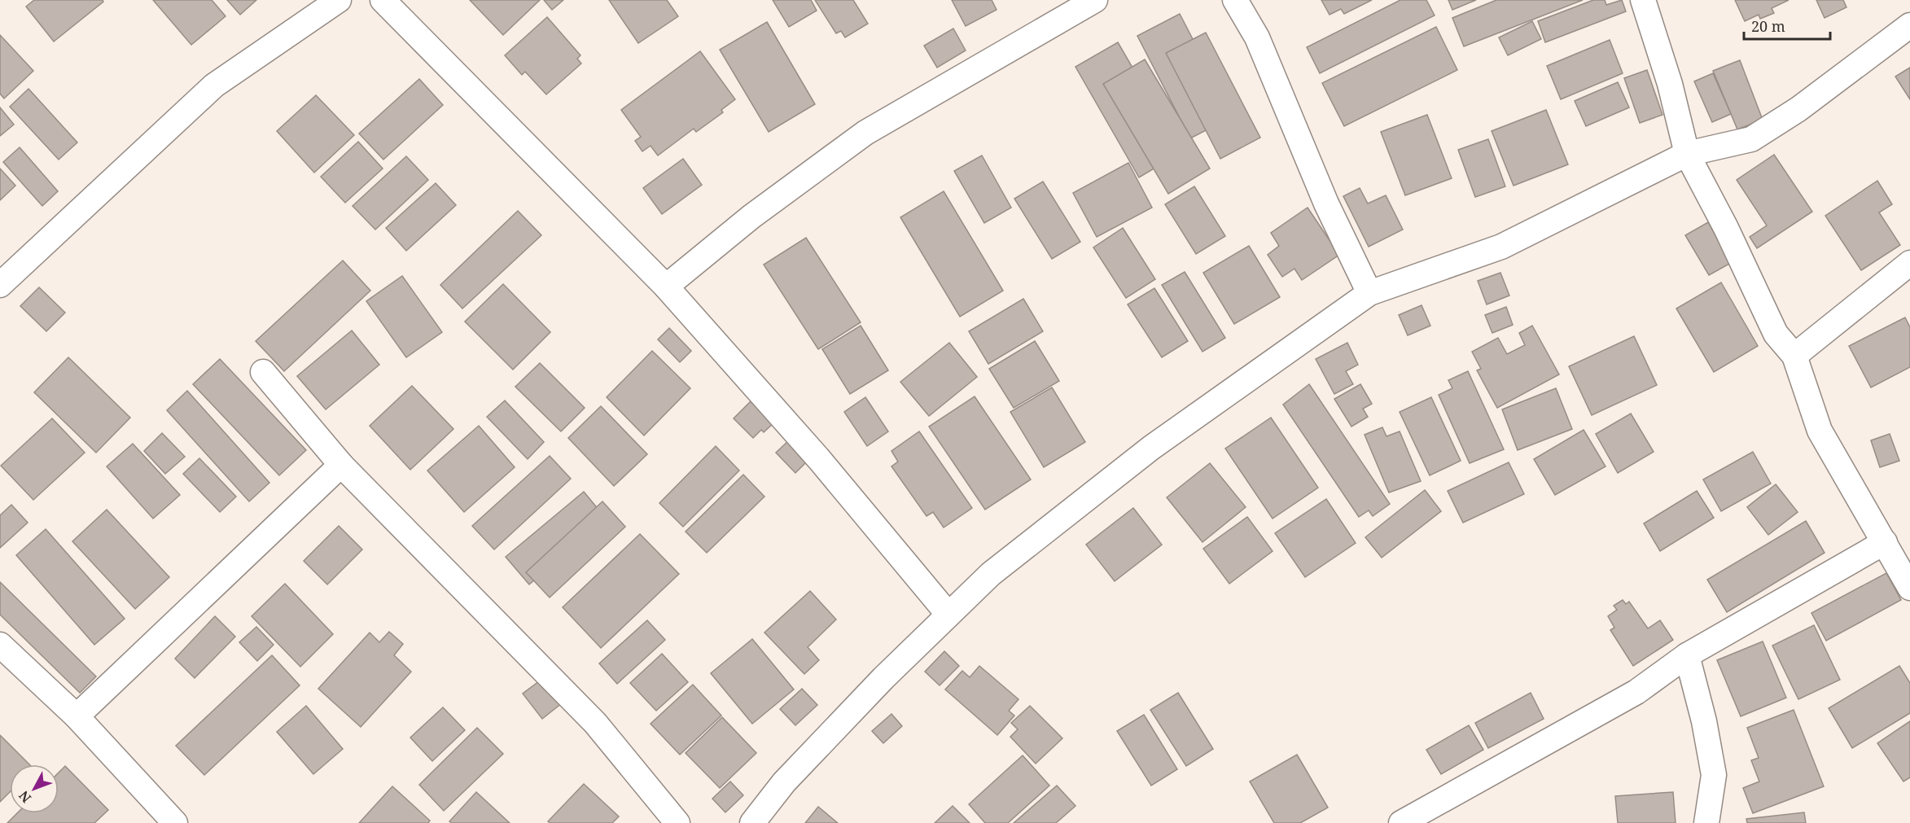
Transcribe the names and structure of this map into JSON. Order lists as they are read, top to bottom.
{
  "scale_bar": "20 m",
  "north": "bottom left"
}
